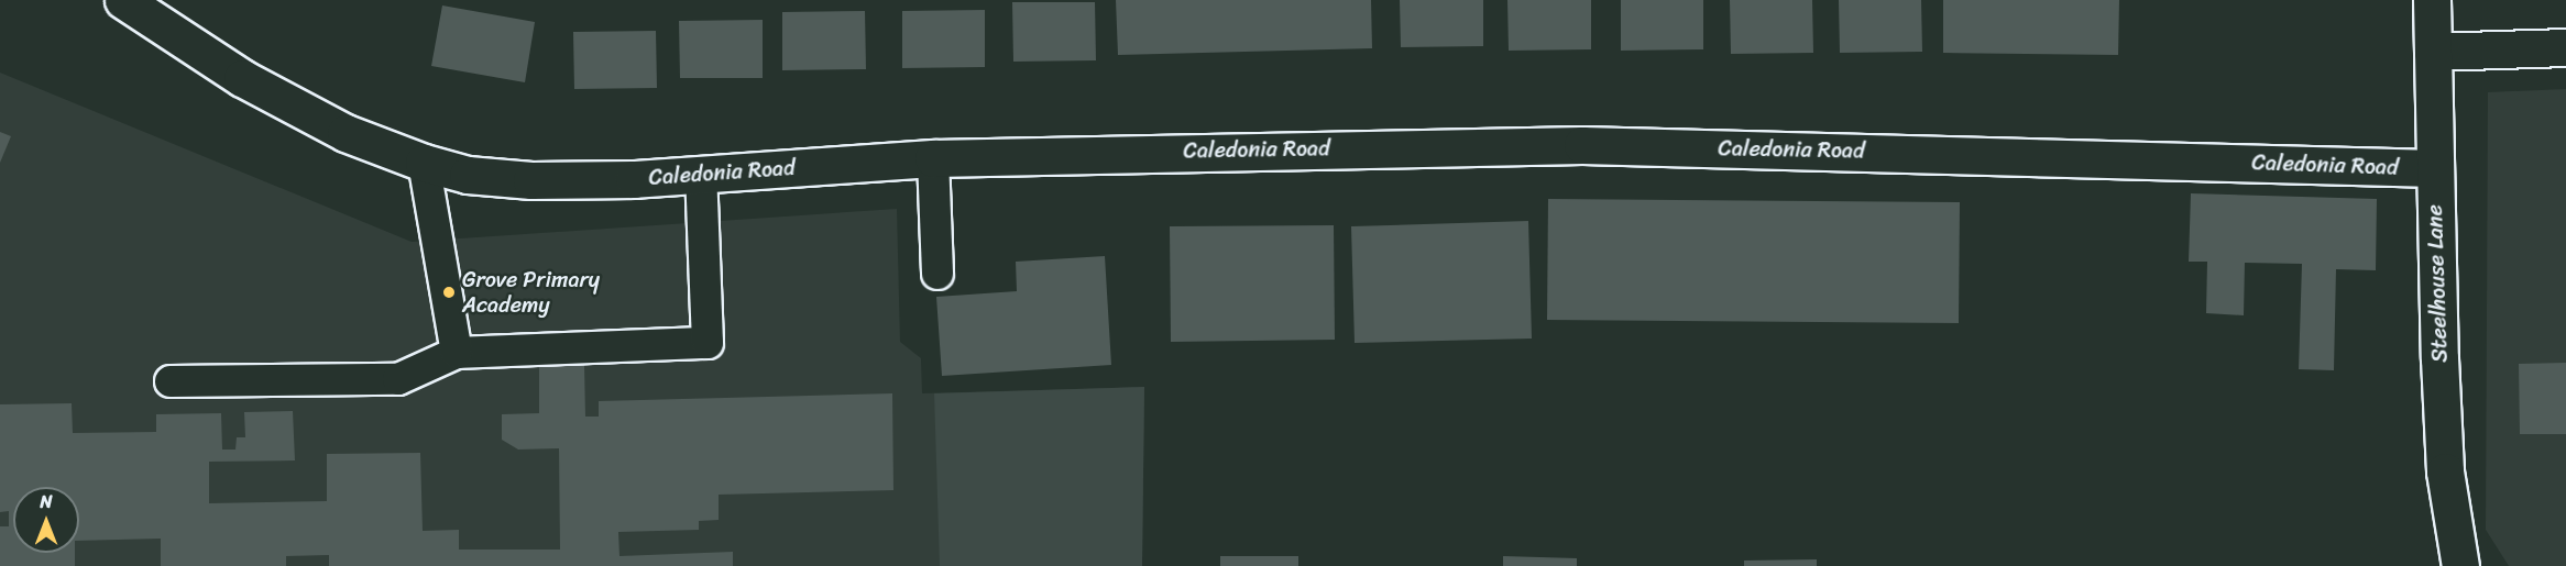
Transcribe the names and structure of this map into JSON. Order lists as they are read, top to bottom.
{
  "streets": {
    "street": ["Caledonia Road", "Steelhouse Lane"]
  },
  "crossings": [
    ["Caledonia Road", "Steelhouse Lane"]
  ],
  "places": ["Grove Primary Academy"],
  "north": "top"
}
